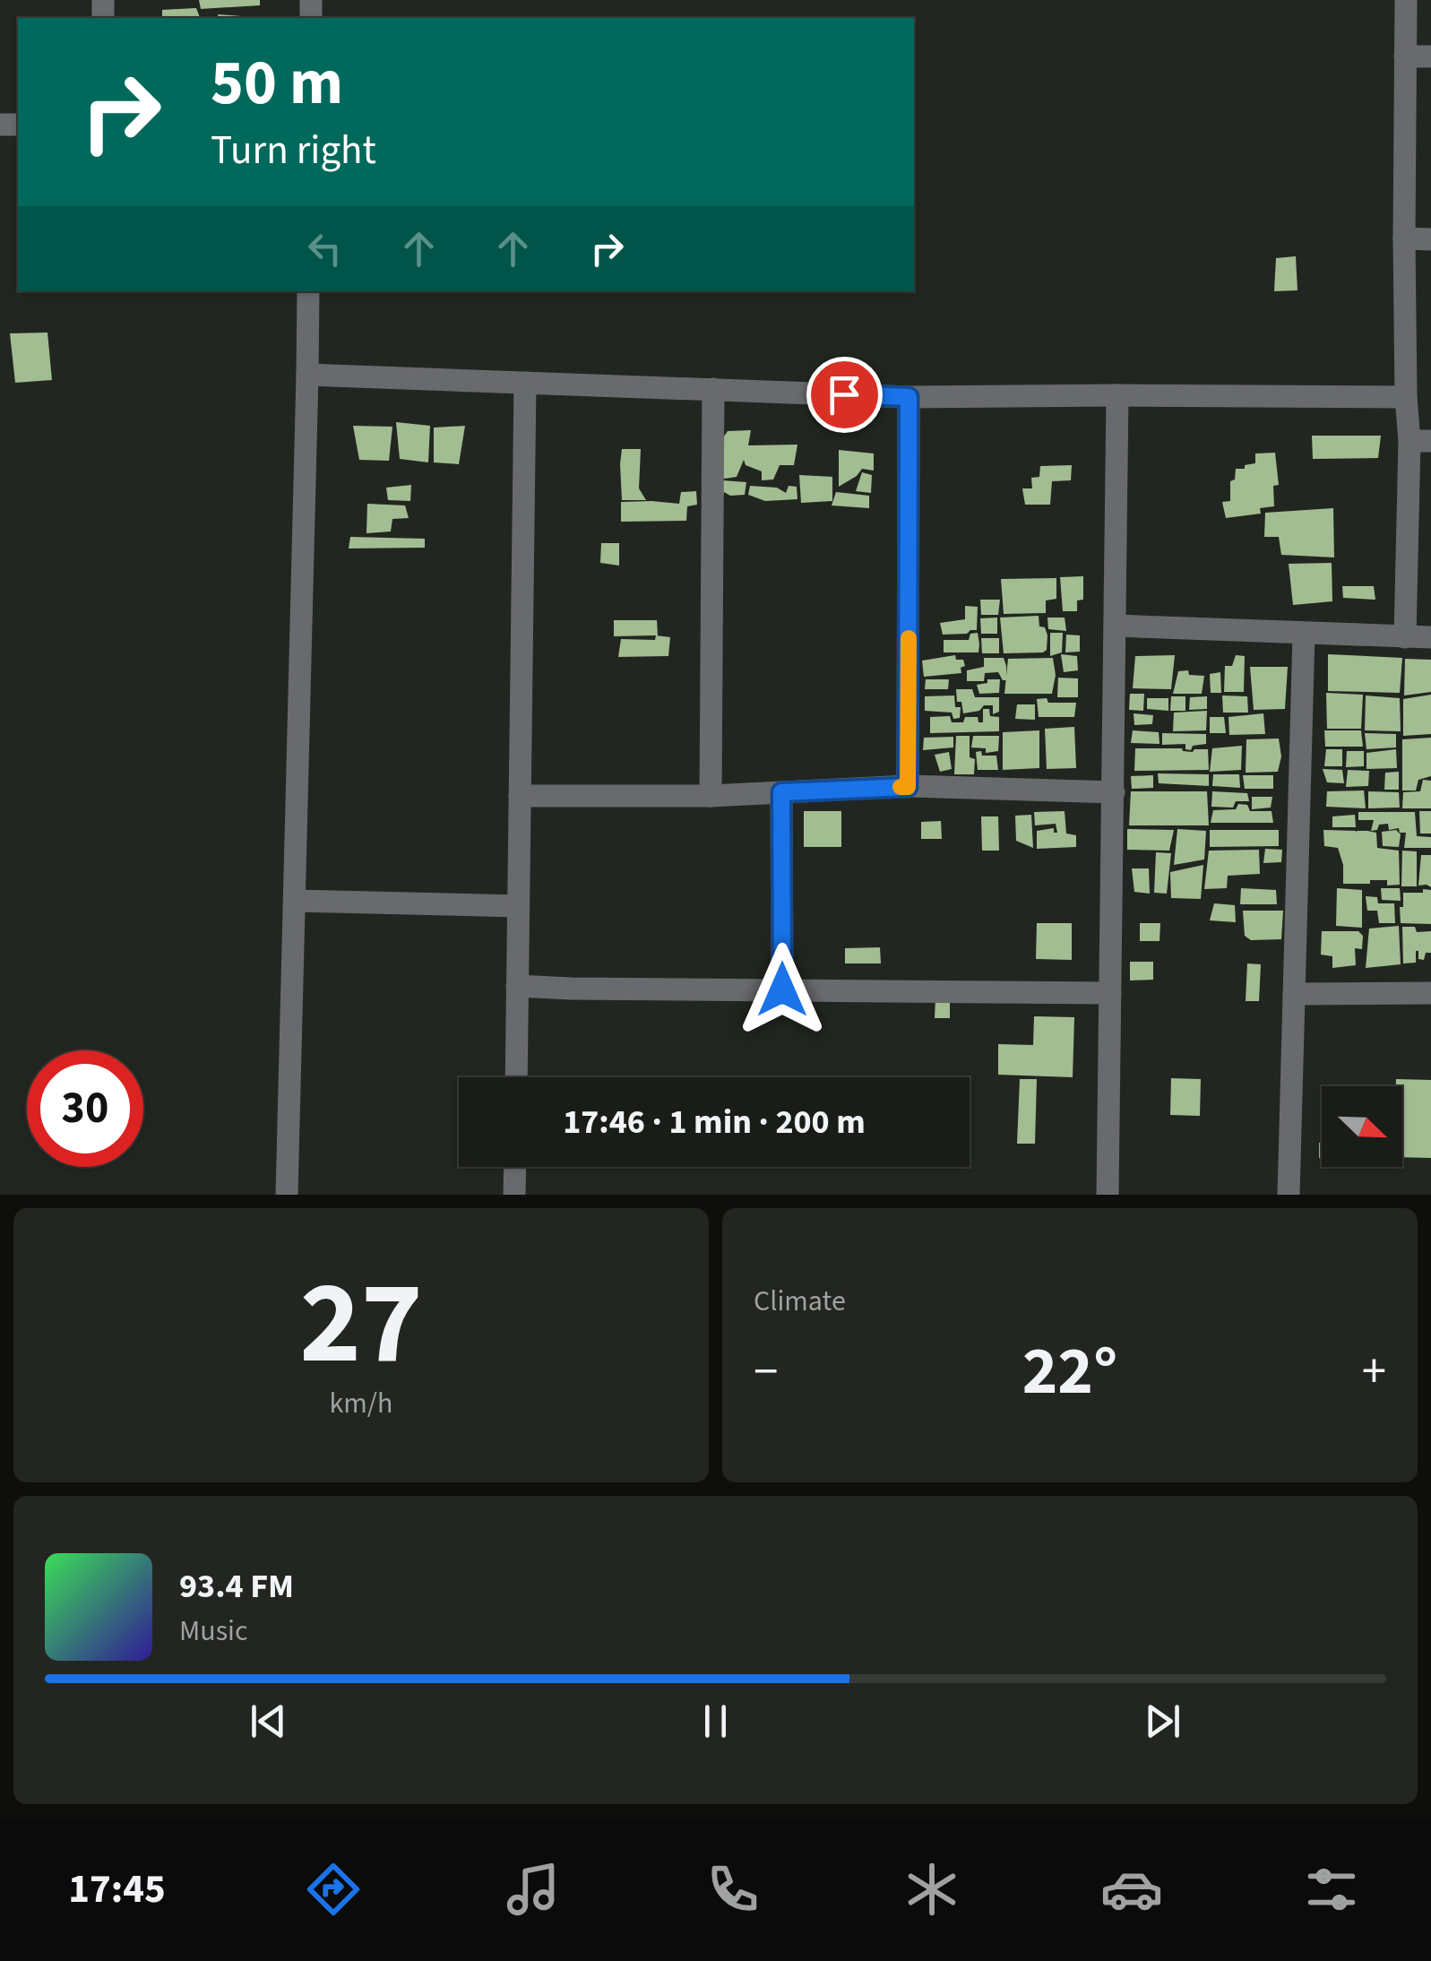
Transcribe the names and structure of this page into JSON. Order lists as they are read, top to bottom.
{
  "north": "bottom right",
  "page": {
    "turn": ["50 m", "Turn right"],
    "limit": "30",
    "trip": "17:46 · 1 min · 200 m",
    "tile": [
      ["27", "km/h"],
      "Climate"
    ],
    "heat": ["−", "22°", "+"],
    "song": ["93.4 FM", "Music"],
    "tabs": "17:45"
  }
}
